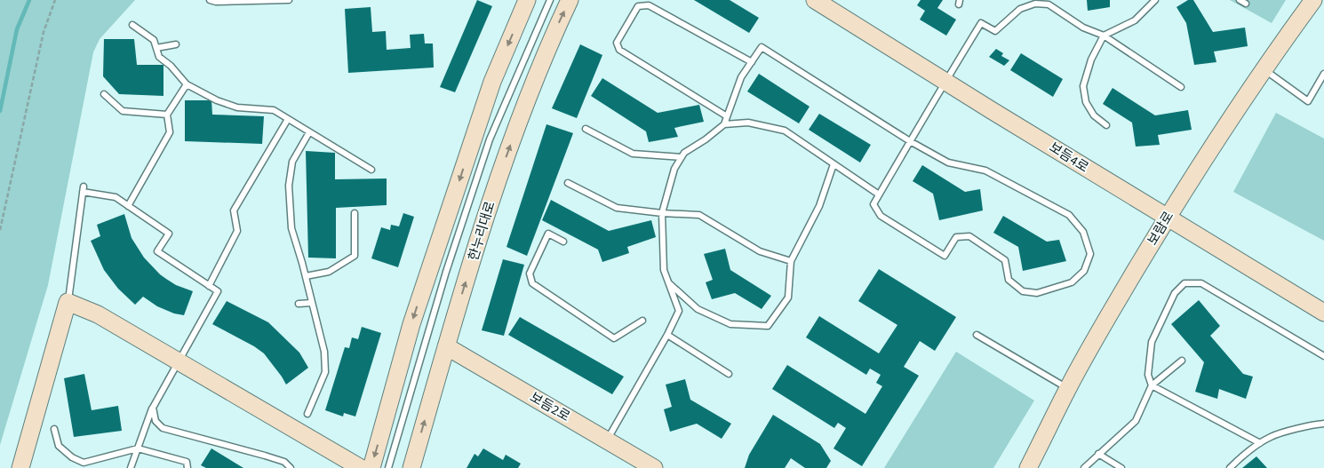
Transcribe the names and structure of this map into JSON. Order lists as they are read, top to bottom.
{
  "streets": {
    "street": [
      "보듬4로",
      "보람로",
      "한누리대로",
      "보듬2로"
    ]
  },
  "crossings": [
    ["보듬4로", "보람로"],
    ["한누리대로", "보듬2로"]
  ]
}
